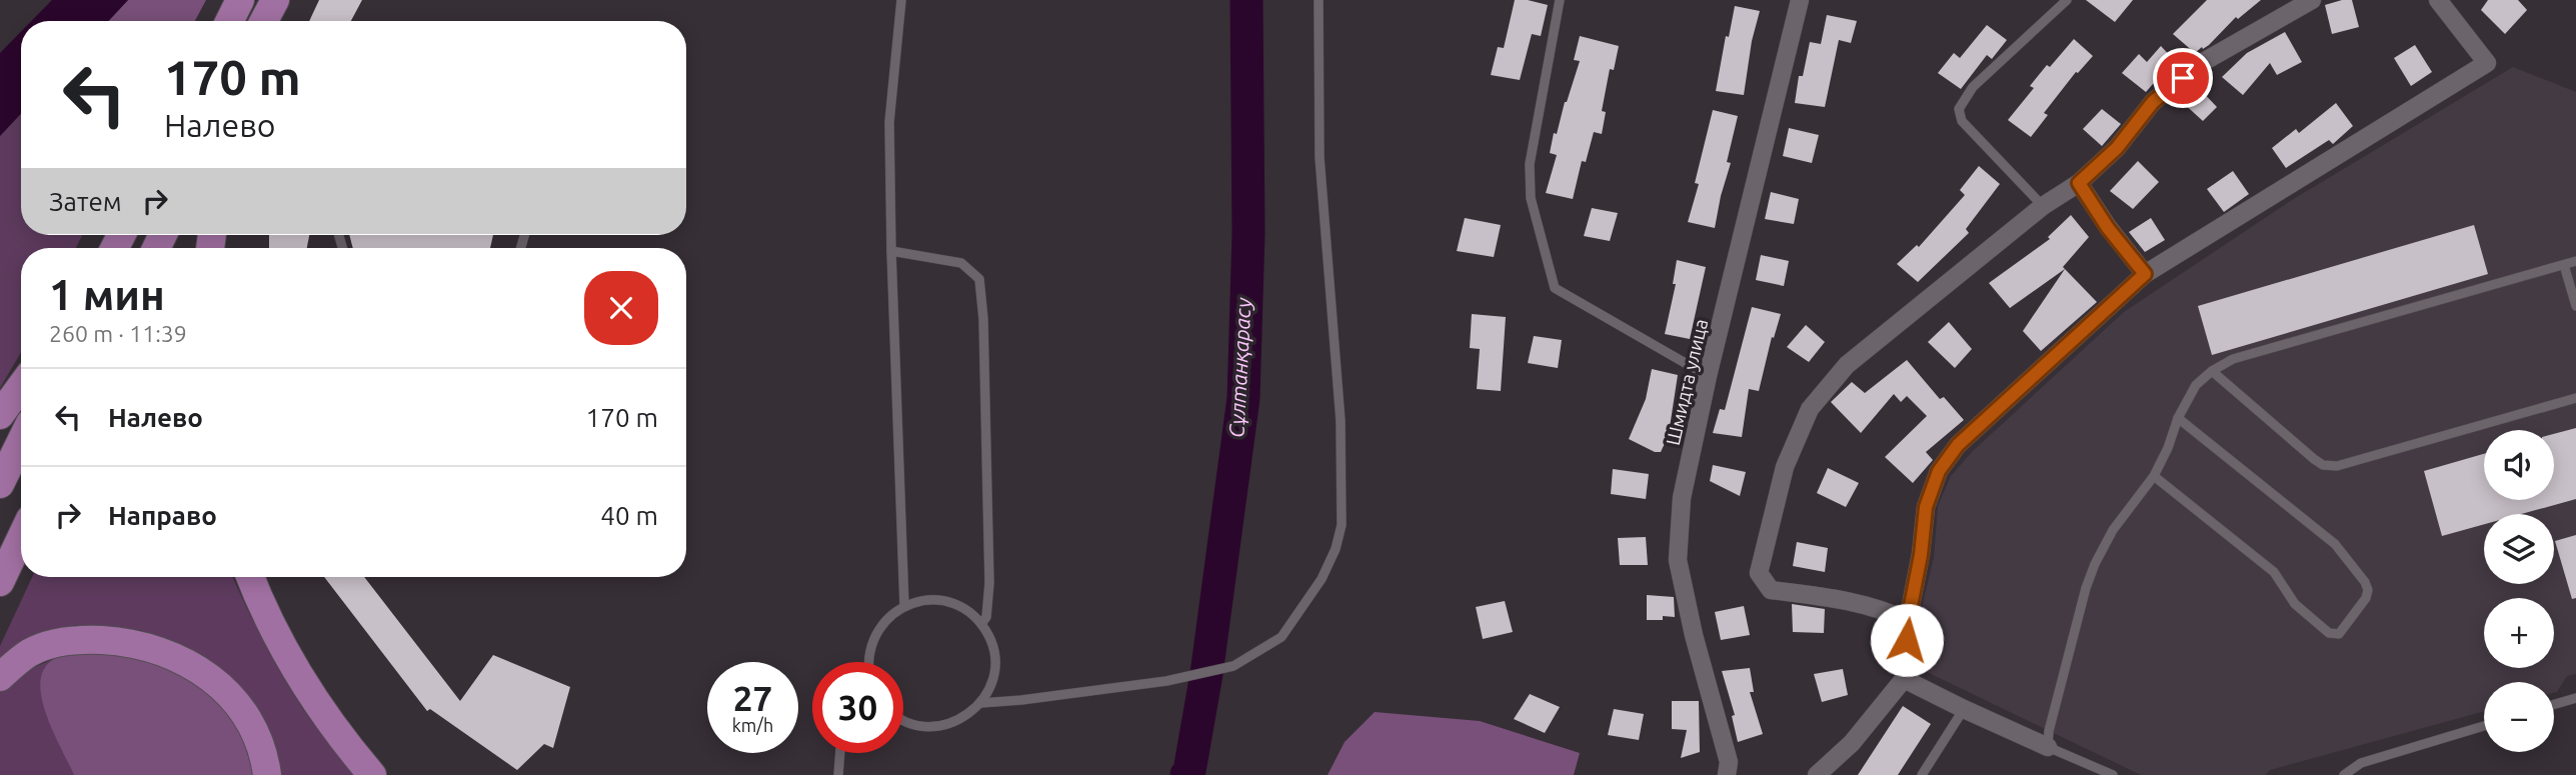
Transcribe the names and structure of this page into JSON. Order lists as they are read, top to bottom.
{
  "streets": {
    "street": ["Шмидта улица"]
  },
  "water": ["Сұлтанқарасу"],
  "page": {
    "turn": ["170 m", "Налево"],
    "then": "Затем",
    "heading": ["1 мин", "260 m · 11:39"],
    "list": [
      {
        "name": "Налево",
        "value": "170 m"
      },
      {
        "name": "Направо",
        "value": "40 m"
      }
    ],
    "map_buttons": ["+", "−"],
    "speed": "27 km/h",
    "limit": "30"
  }
}
